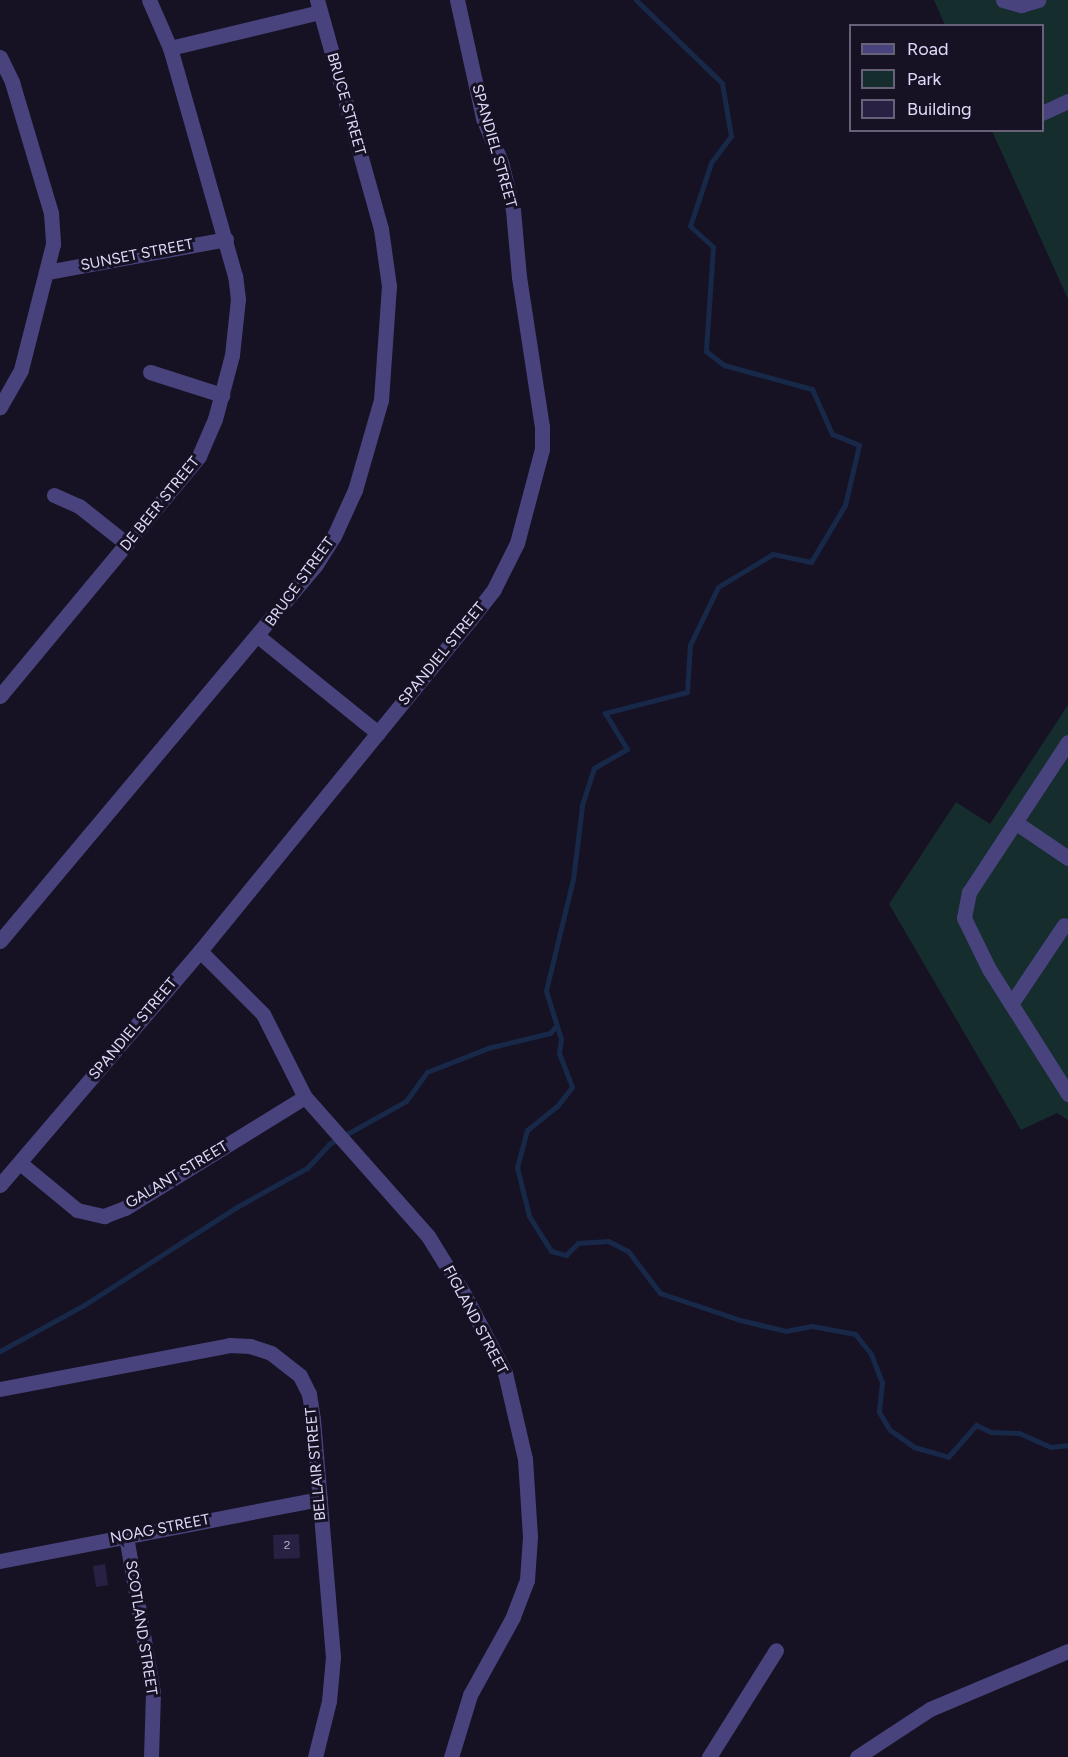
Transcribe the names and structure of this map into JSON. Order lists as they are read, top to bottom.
{
  "streets": {
    "street": [
      "BRUCE STREET",
      "SPANDIEL STREET",
      "SUNSET STREET",
      "DE BEER STREET",
      "GALANT STREET",
      "FIGLAND STREET",
      "BELLAIR STREET",
      "NOAG STREET",
      "SCOTLAND STREET"
    ]
  },
  "crossings": [
    ["SPANDIEL STREET", "GALANT STREET"],
    ["SPANDIEL STREET", "FIGLAND STREET"],
    ["SUNSET STREET", "DE BEER STREET"],
    ["GALANT STREET", "FIGLAND STREET"],
    ["BELLAIR STREET", "NOAG STREET"],
    ["NOAG STREET", "SCOTLAND STREET"]
  ],
  "house_numbers": ["2"],
  "legend": ["Road", "Park", "Building"]
}
